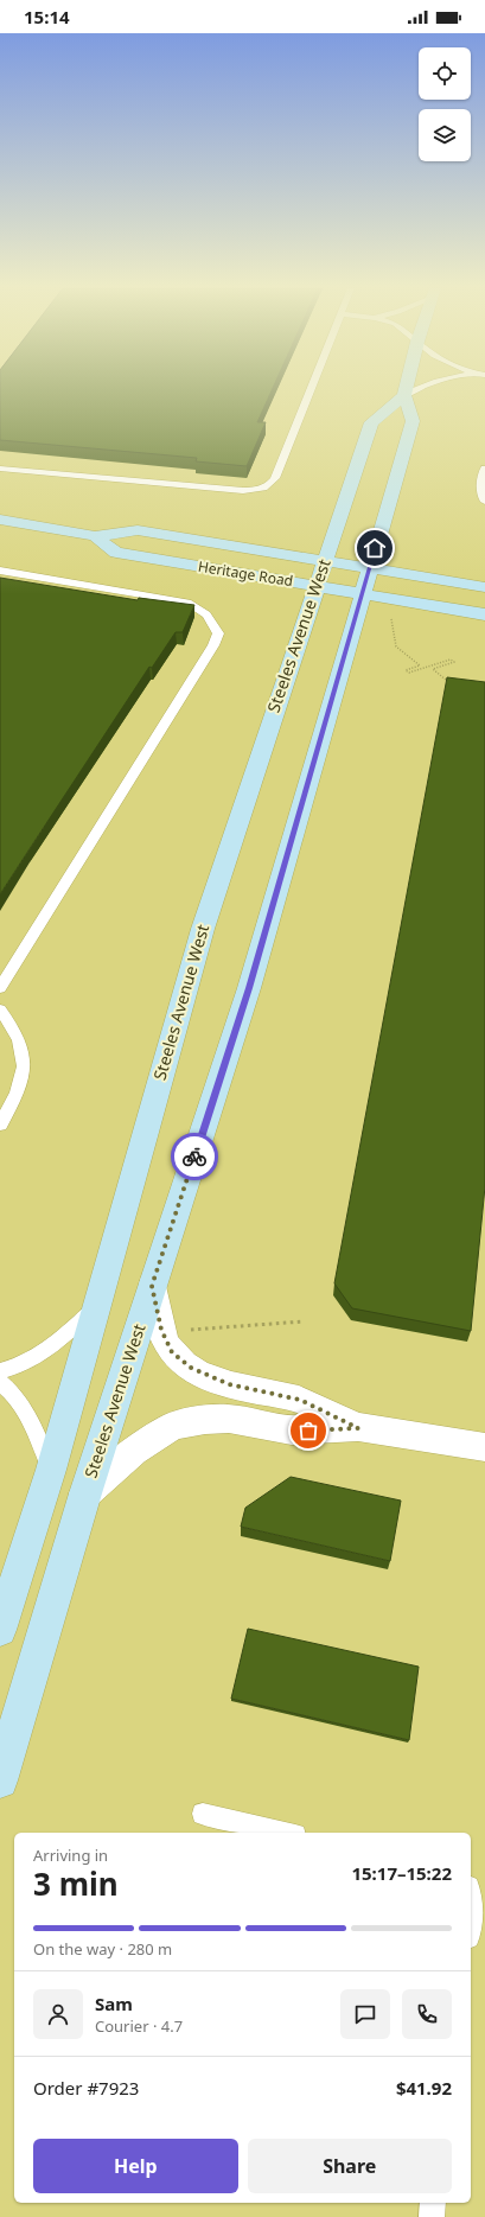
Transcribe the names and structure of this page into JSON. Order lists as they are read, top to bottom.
{
  "streets": {
    "main road": ["Heritage Road", "Steeles Avenue West"]
  },
  "crossings": [
    ["Heritage Road", "Steeles Avenue West"]
  ],
  "page": {
    "status": "15:14",
    "heading": ["3 min", "Arriving in", "15:17–15:22"],
    "panel": [
      "Sam",
      "Courier · 4.7",
      "Order #7923",
      "$41.92"
    ],
    "bar": "On the way · 280 m",
    "buttons": ["Help", "Share"]
  }
}
